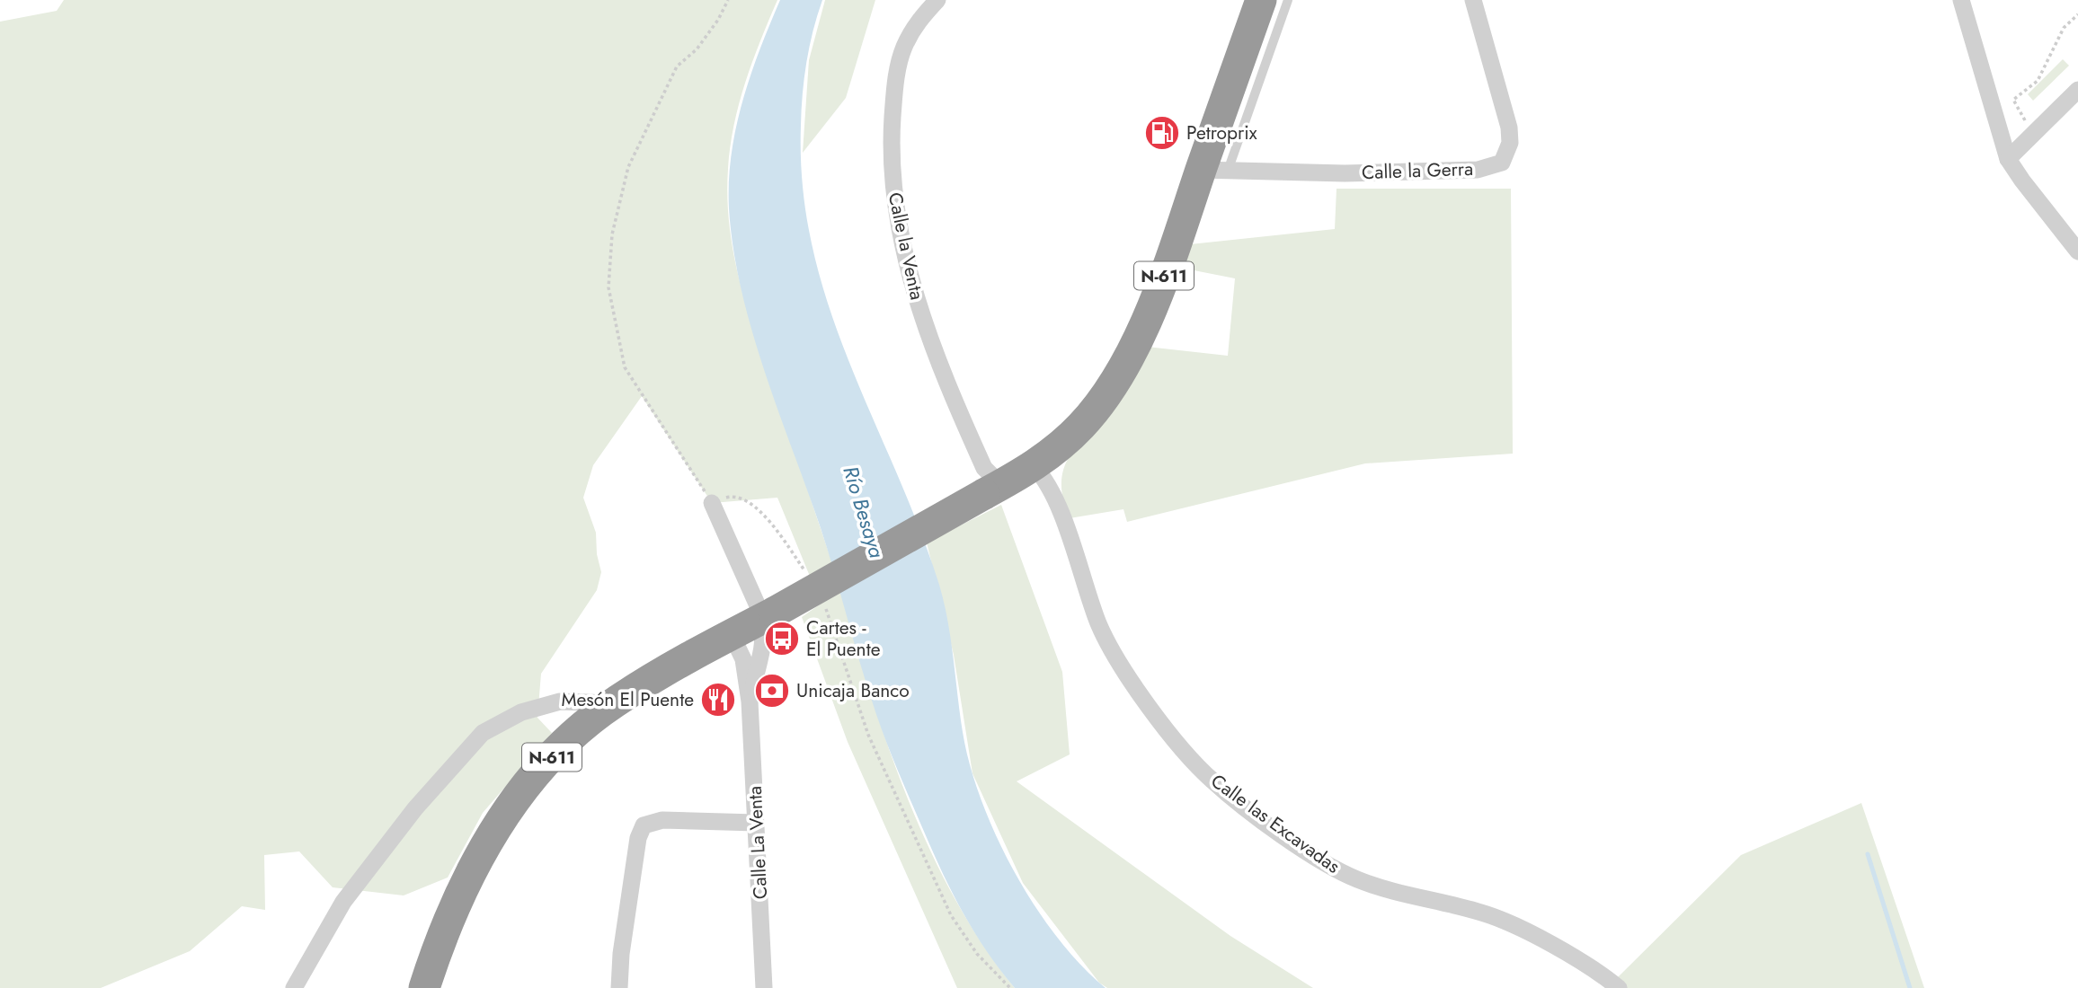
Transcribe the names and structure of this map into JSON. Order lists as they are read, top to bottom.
{
  "streets": {
    "highway": ["N-611"],
    "street": [
      "Calle la Gerra",
      "Calle la Venta",
      "Calle las Excavadas",
      "Calle La Venta"
    ]
  },
  "crossings": [
    ["Calle la Gerra", "N-611"],
    ["Calle la Venta", "N-611"],
    ["N-611", "Calle las Excavadas"],
    ["N-611", "Calle La Venta"]
  ],
  "water": ["Río Besaya"],
  "places": {
    "fuel station": ["Petroprix"],
    "bus stop": ["Cartes - El Puente"],
    "bank": ["Unicaja Banco"],
    "restaurant": ["Mesón El Puente"]
  }
}
